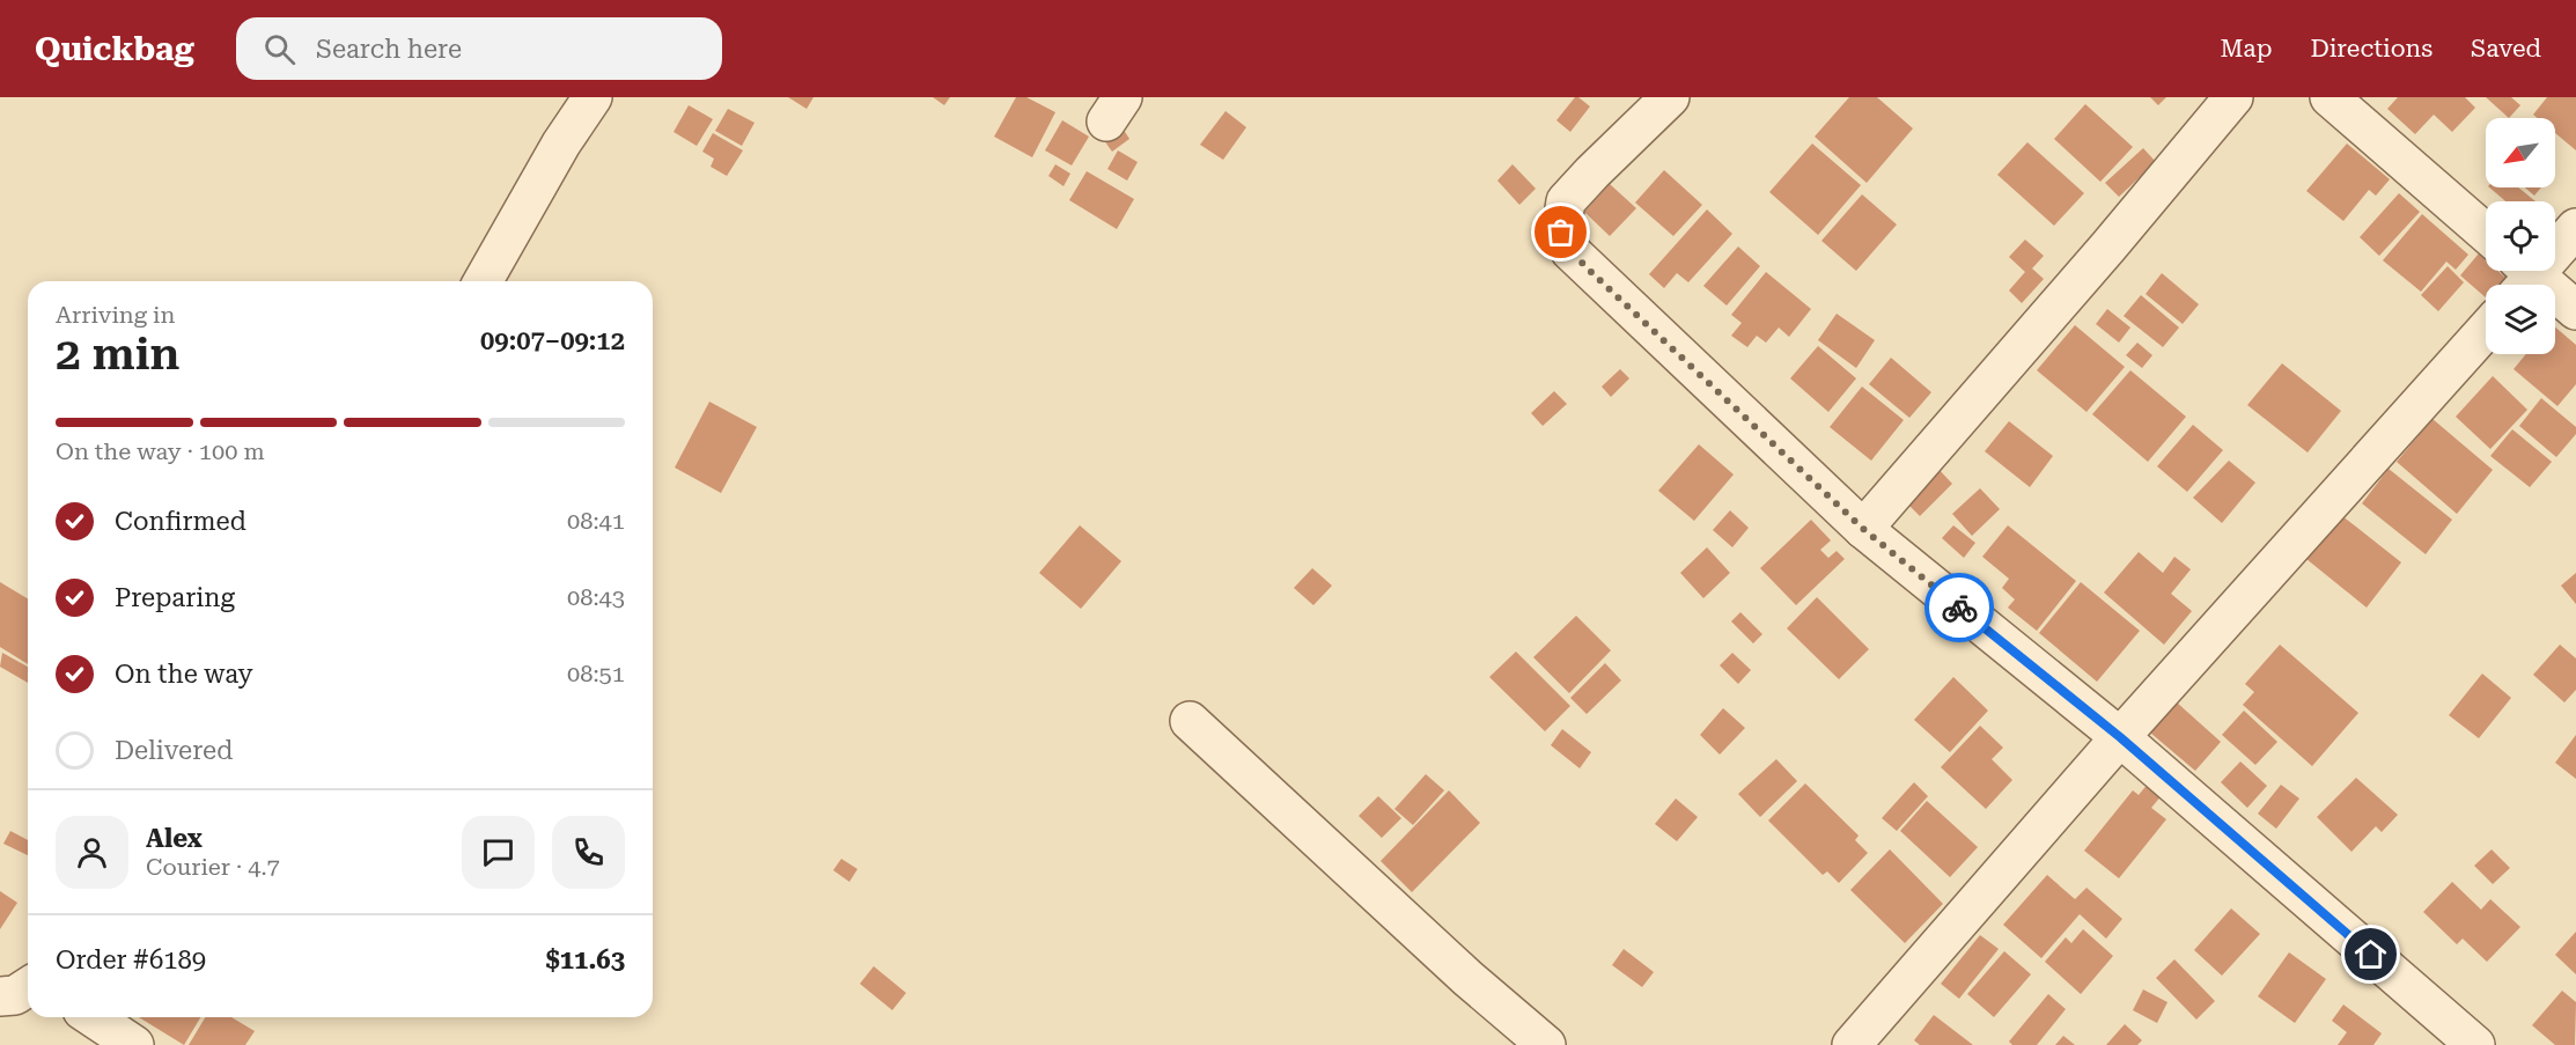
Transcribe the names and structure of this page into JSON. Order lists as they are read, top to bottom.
{
  "north": "bottom left",
  "page": {
    "header": "Quickbag",
    "search": "Search here",
    "nav": ["Map", "Directions", "Saved"],
    "heading": ["2 min", "Arriving in", "09:07–09:12"],
    "panel": [
      "Alex",
      "Courier · 4.7",
      "Order #6189",
      "$11.63"
    ],
    "bar": "On the way · 100 m",
    "list": [
      ["Confirmed", "08:41"],
      ["Preparing", "08:43"],
      ["On the way", "08:51"],
      "Delivered"
    ]
  }
}
